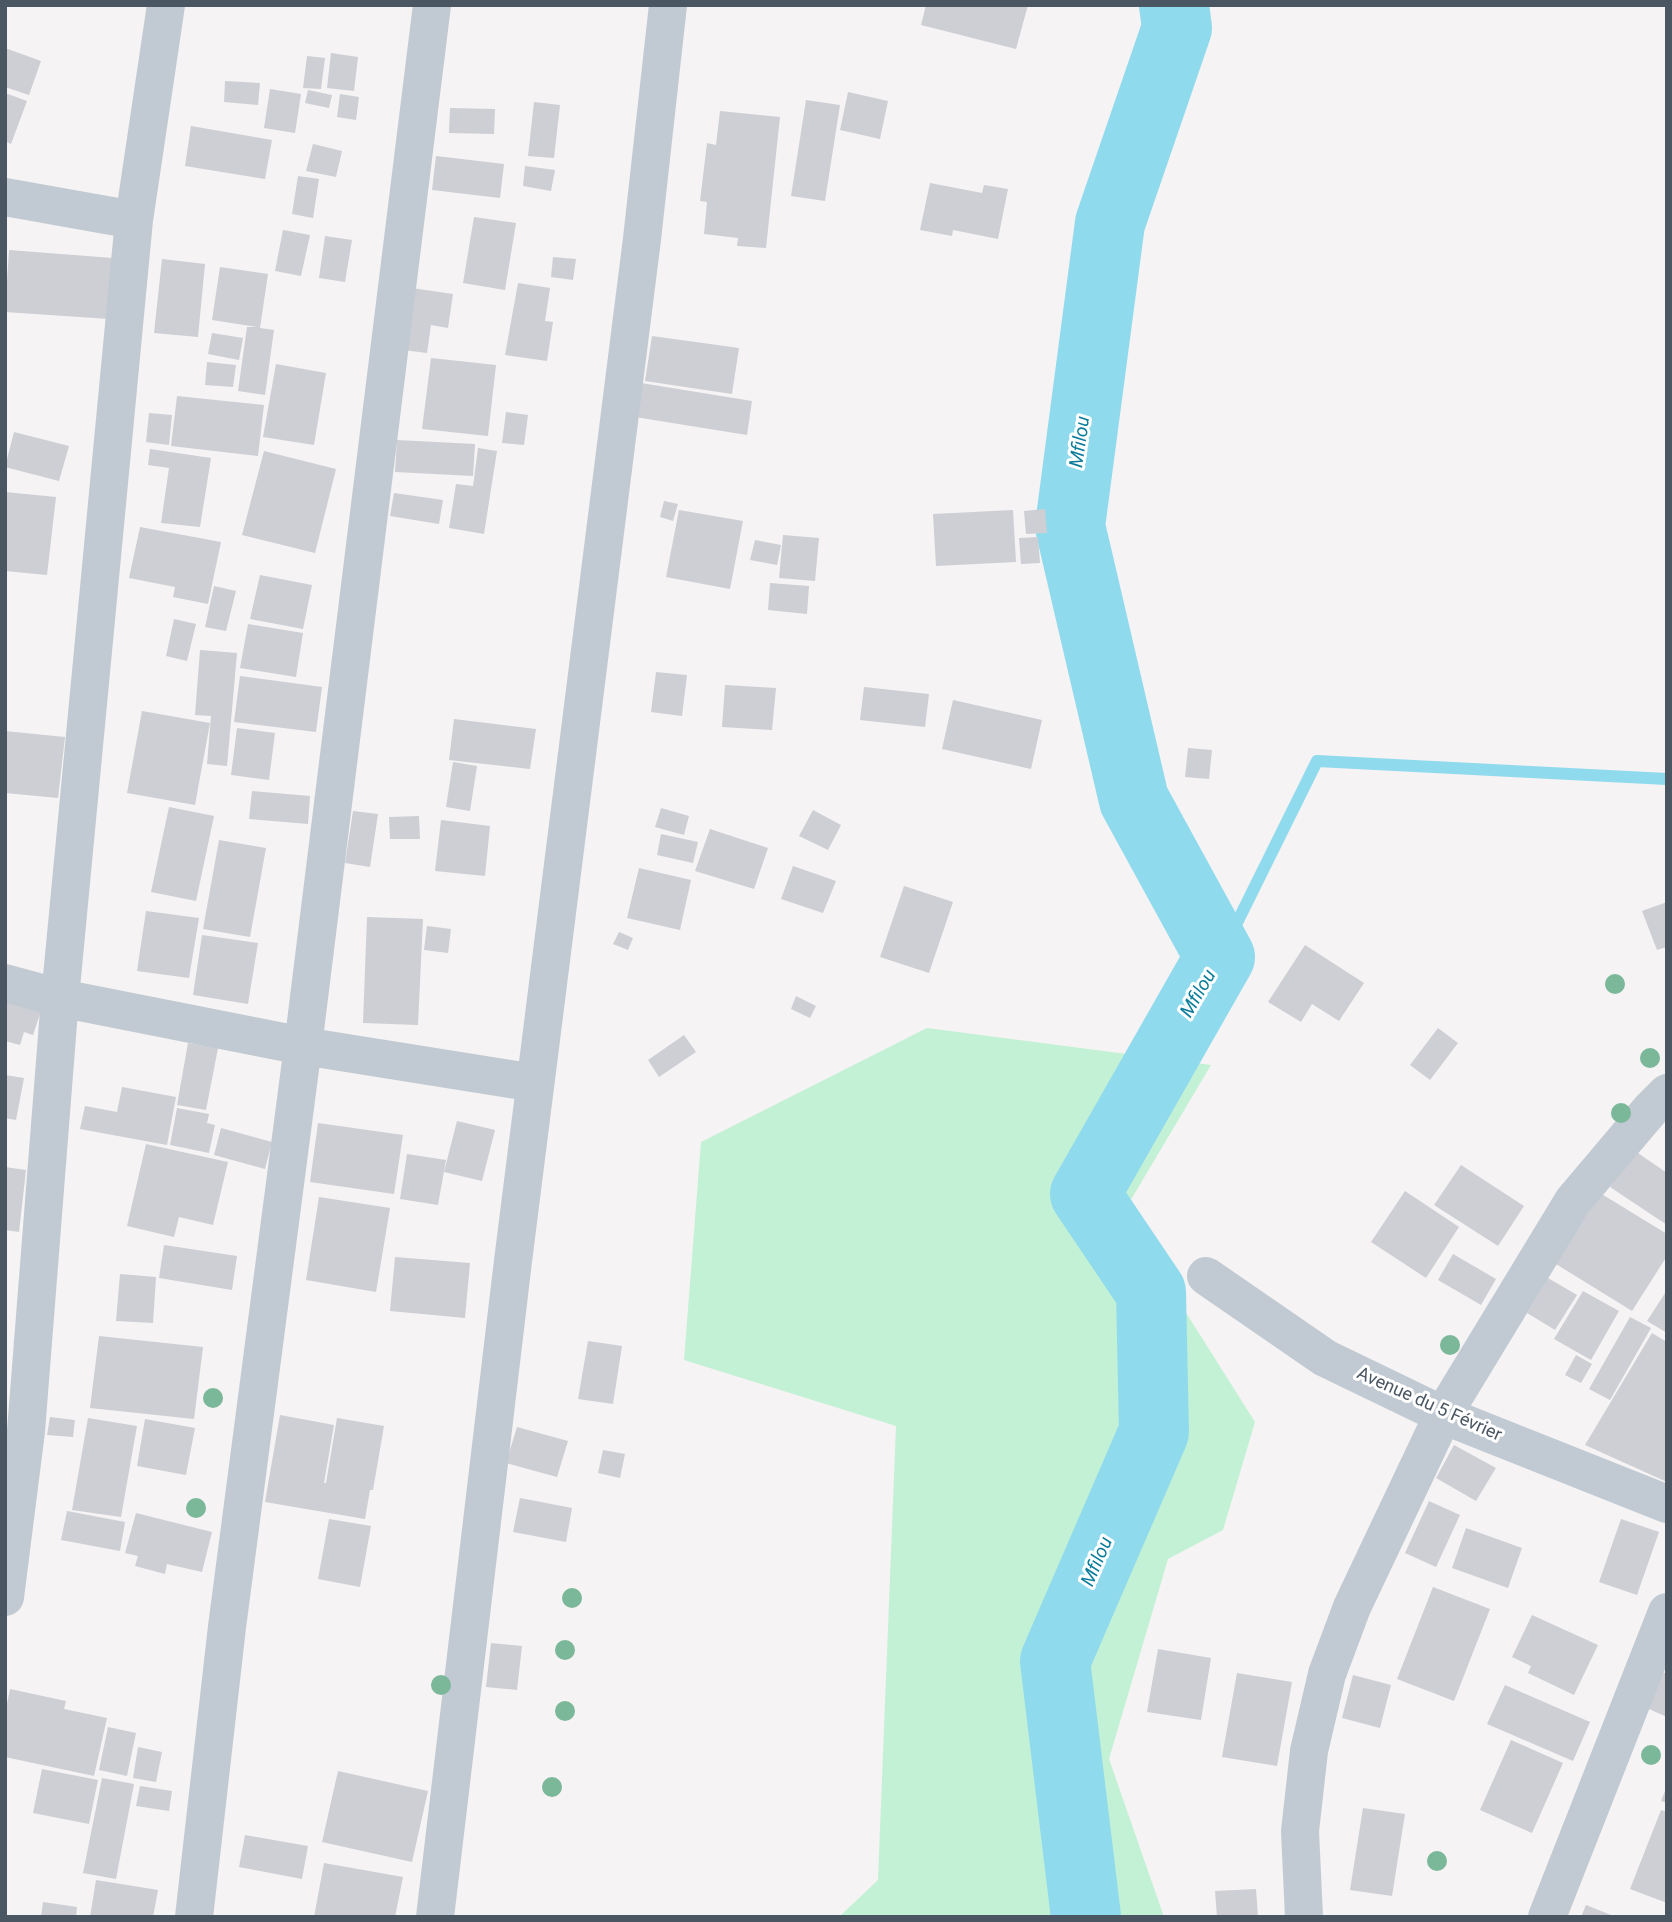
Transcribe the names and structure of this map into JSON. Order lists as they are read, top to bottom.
{
  "streets": {
    "street": ["Avenue du 5 Février"]
  },
  "water": ["Mfilou"]
}
